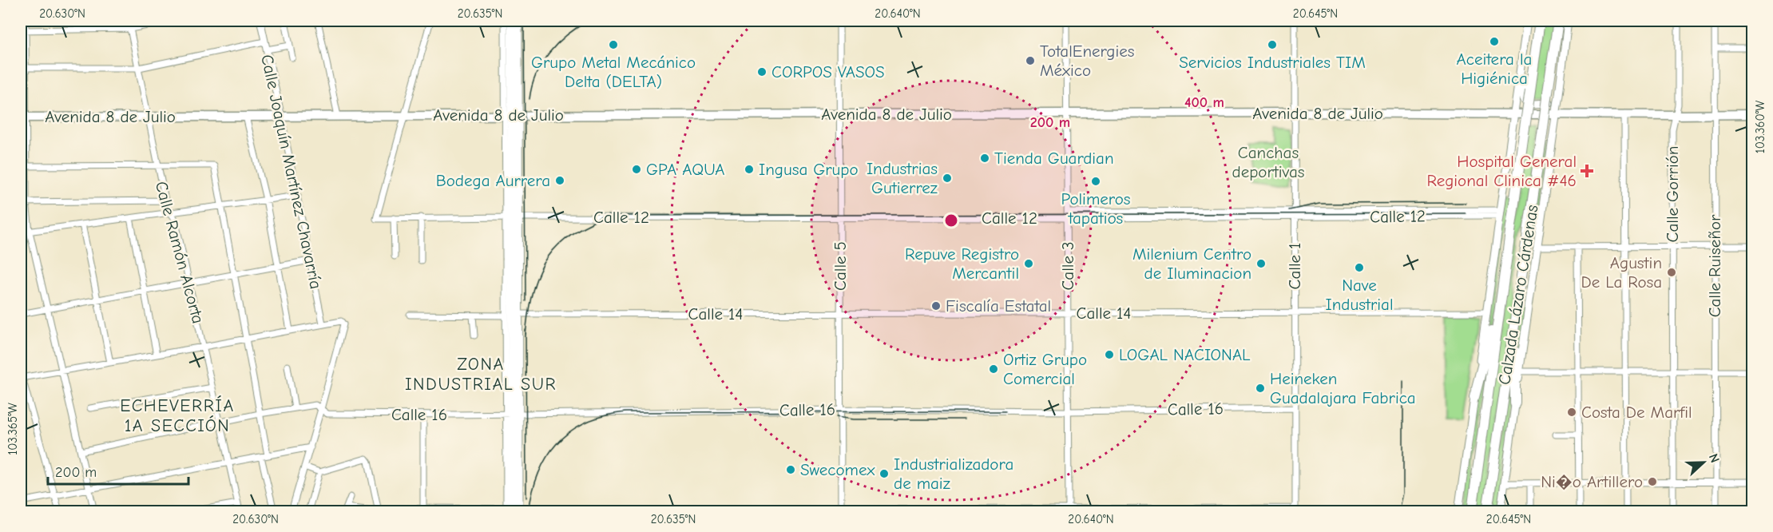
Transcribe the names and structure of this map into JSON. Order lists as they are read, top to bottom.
{
  "streets": {
    "highway": ["Calzada Lázaro Cárdenas"],
    "main road": ["Avenida 8 de Julio"],
    "street": [
      "Calle Joaquín Martínez Chavarría",
      "Calle Gorrión",
      "Calle 12",
      "Calle Ramón Alcorta",
      "Calle 5",
      "Calle 3",
      "Calle 1",
      "Calle Ruiseñor",
      "Calle 14",
      "Calle 16"
    ]
  },
  "crossings": [
    ["Avenida 8 de Julio", "Calle Joaquín Martínez Chavarría"],
    ["Avenida 8 de Julio", "Calle Gorrión"],
    ["Avenida 8 de Julio", "Calle Ramón Alcorta"],
    ["Avenida 8 de Julio", "Calle 5"],
    ["Avenida 8 de Julio", "Calle 3"],
    ["Avenida 8 de Julio", "Calle 1"],
    ["Avenida 8 de Julio", "Calle Ruiseñor"],
    ["Avenida 8 de Julio", "Calzada Lázaro Cárdenas"],
    ["Calle 12", "Calle 5"],
    ["Calle 12", "Calle 3"],
    ["Calle 12", "Calle 1"],
    ["Calle 12", "Calzada Lázaro Cárdenas"],
    ["Calle Ramón Alcorta", "Calle 16"],
    ["Calle 5", "Calle 14"],
    ["Calle 5", "Calle 16"],
    ["Calle 3", "Calle 14"],
    ["Calle 3", "Calle 16"],
    ["Calle 1", "Calle 14"],
    ["Calle 1", "Calle 16"],
    ["Calzada Lázaro Cárdenas", "Calle 14"]
  ],
  "districts": ["ZONA INDUSTRIAL SUR", "ECHEVERRÍA 1A SECCIÓN"],
  "parks": ["Canchas deportivas"],
  "places": {
    "other": [
      "Aceitera la Higiénica",
      "Grupo Metal Mecánico Delta (DELTA)",
      "Servicios Industriales TIM",
      "TotalEnergies México",
      "CORPOS VASOS",
      "Tienda Guardian",
      "GPA AQUA",
      "Ingusa Grupo",
      "Industrias Gutierrez",
      "Bodega Aurrera",
      "Polimeros tapatios",
      "Repuve Registro Mercantil",
      "Milenium Centro de Iluminacion",
      "Nave Industrial",
      "Agustin De La Rosa",
      "Fiscalía Estatal",
      "LOGAL NACIONAL",
      "Ortiz Grupo Comercial",
      "Heineken Guadalajara Fabrica",
      "Costa De Marfil",
      "Swecomex",
      "Industrializadora de maiz",
      "Ni�o Artillero"
    ],
    "health": ["Hospital General Regional Clinica #46"]
  },
  "scale_bar": "200 m",
  "north": "right",
  "coordinates": [
    "20.630°N",
    "20.635°N",
    "20.640°N",
    "20.645°N",
    "103.360°W",
    "103.365°W"
  ],
  "rings": ["400 m", "200 m"]
}
